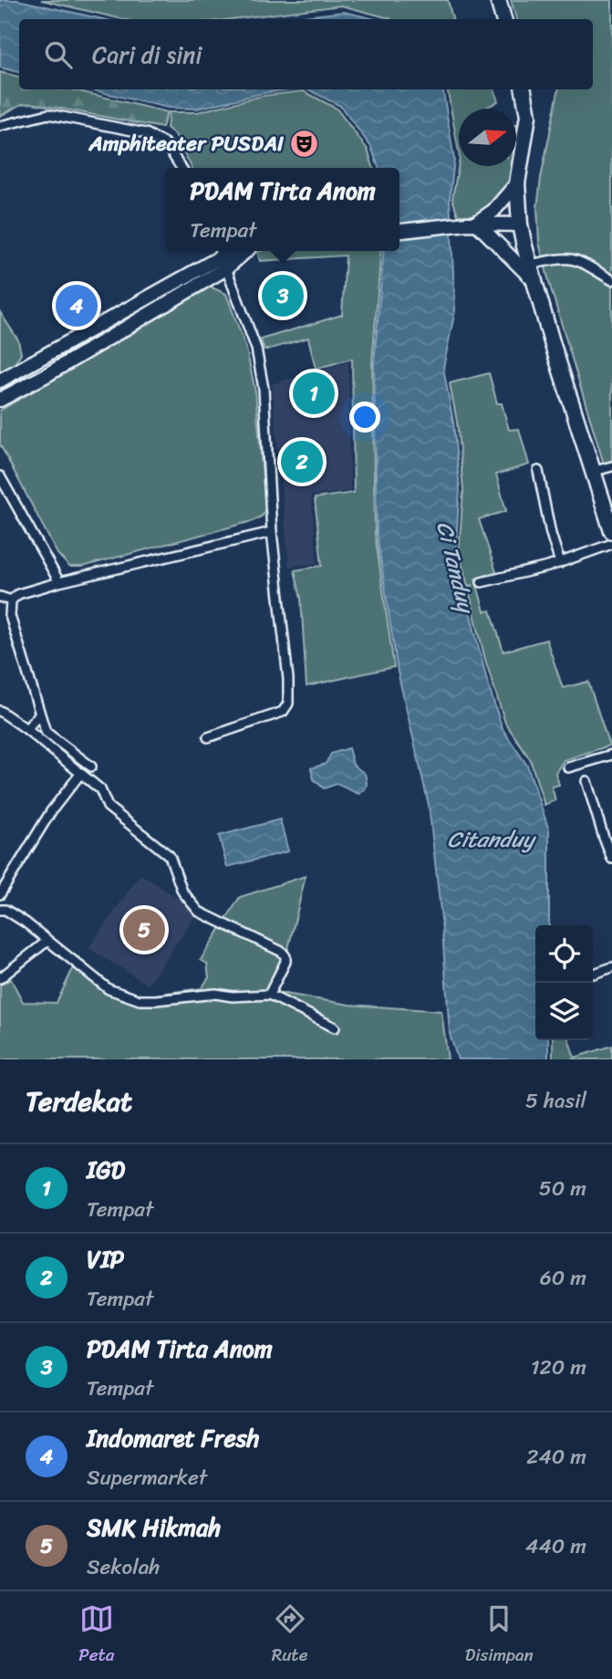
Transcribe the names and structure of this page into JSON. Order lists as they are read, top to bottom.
{
  "water": ["Ci Tanduy", "Citanduy"],
  "places": {
    "theatre": ["Amphiteater PUSDAI"]
  },
  "north": "right",
  "page": {
    "search": "Cari di sini",
    "popup": ["PDAM Tirta Anom", "Tempat"],
    "pins": [
      "3",
      "4",
      "1",
      "2",
      "5"
    ],
    "heading": ["Terdekat", "5 hasil"],
    "list": [
      {
        "mark": "1",
        "name": "IGD",
        "note": "Tempat",
        "value": "50 m"
      },
      {
        "mark": "2",
        "name": "VIP",
        "note": "Tempat",
        "value": "60 m"
      },
      {
        "mark": "3",
        "name": "PDAM Tirta Anom",
        "note": "Tempat",
        "value": "120 m"
      },
      {
        "mark": "4",
        "name": "Indomaret Fresh",
        "note": "Supermarket",
        "value": "240 m"
      },
      {
        "mark": "5",
        "name": "SMK Hikmah",
        "note": "Sekolah",
        "value": "440 m"
      }
    ],
    "nav": ["Peta", "Rute", "Disimpan"]
  }
}
